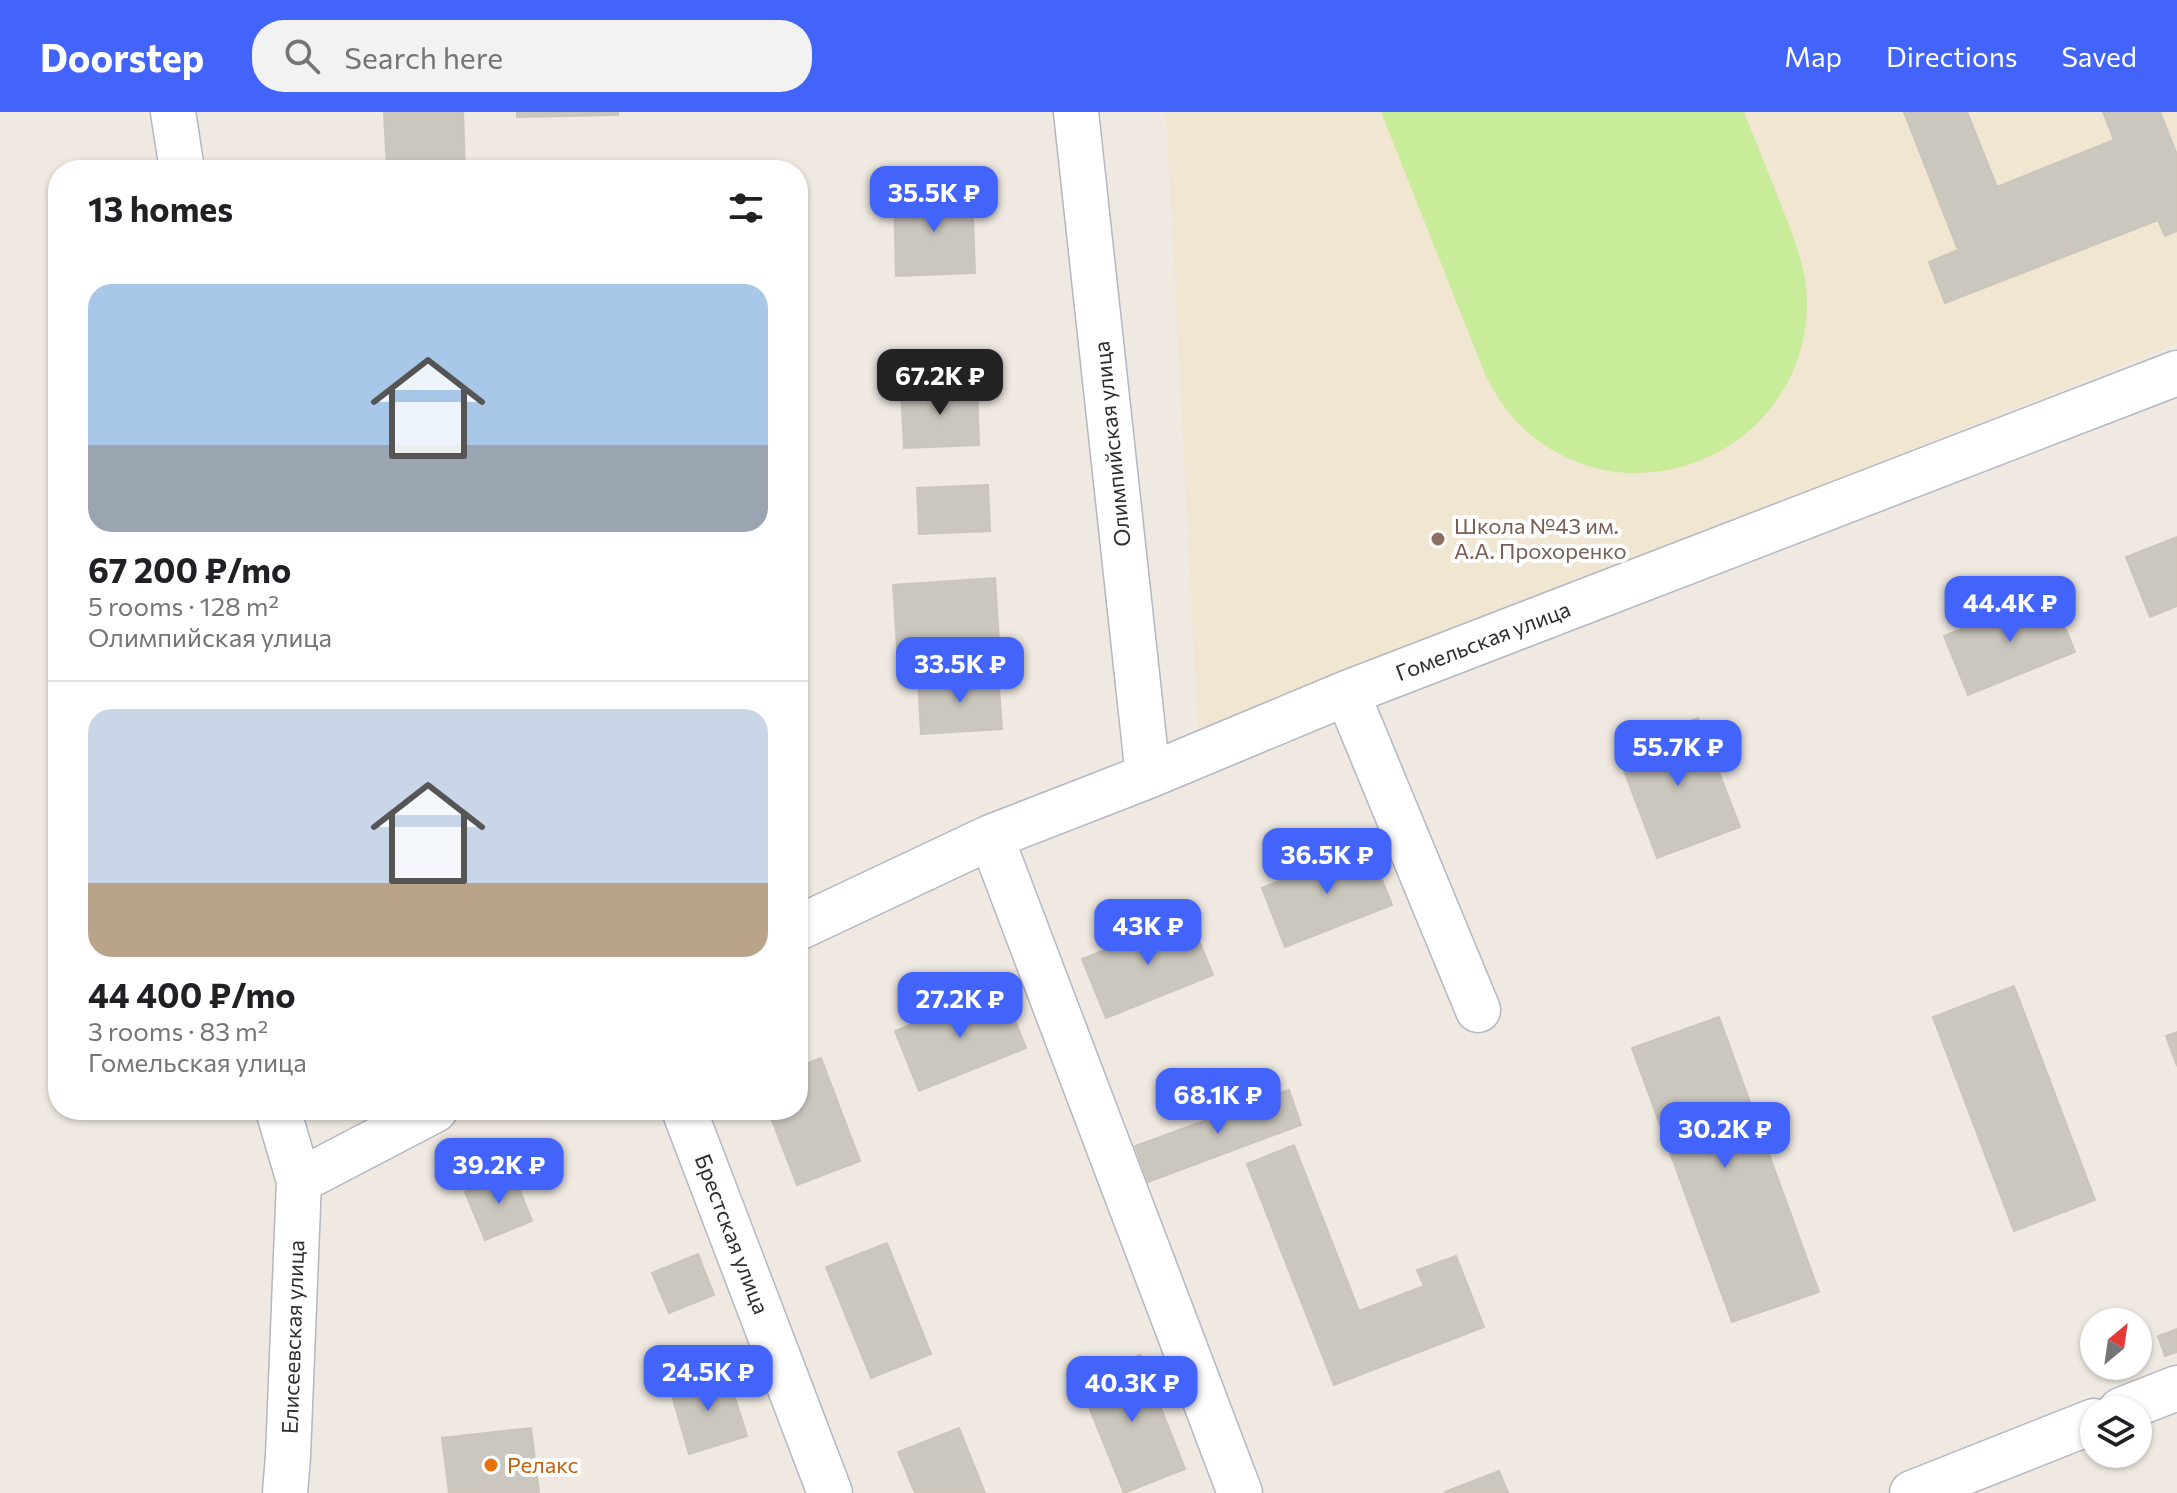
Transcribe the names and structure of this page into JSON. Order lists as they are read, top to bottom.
{
  "streets": {
    "street": [
      "Олимпийская улица",
      "Гомельская улица",
      "Брестская улица",
      "Елисеевская улица"
    ]
  },
  "crossings": [
    ["Олимпийская улица", "Гомельская улица"]
  ],
  "places": ["Школа №43 им. А.А. Прохоренко", "Релакс"],
  "north": "top right",
  "page": {
    "header": "Doorstep",
    "search": "Search here",
    "nav": ["Map", "Directions", "Saved"],
    "heading": "13 homes",
    "price": [
      "35.5K ₽",
      "67.2K ₽",
      "44.4K ₽",
      "33.5K ₽",
      "55.7K ₽",
      "36.5K ₽",
      "43K ₽",
      "27.2K ₽",
      "68.1K ₽",
      "30.2K ₽",
      "39.2K ₽",
      "24.5K ₽",
      "40.3K ₽"
    ],
    "list": [
      {
        "name": "67 200 ₽/mo",
        "note": "5 rooms · 128 m² · Олимпийская улица"
      },
      {
        "name": "44 400 ₽/mo",
        "note": "3 rooms · 83 m² · Гомельская улица"
      }
    ]
  }
}
